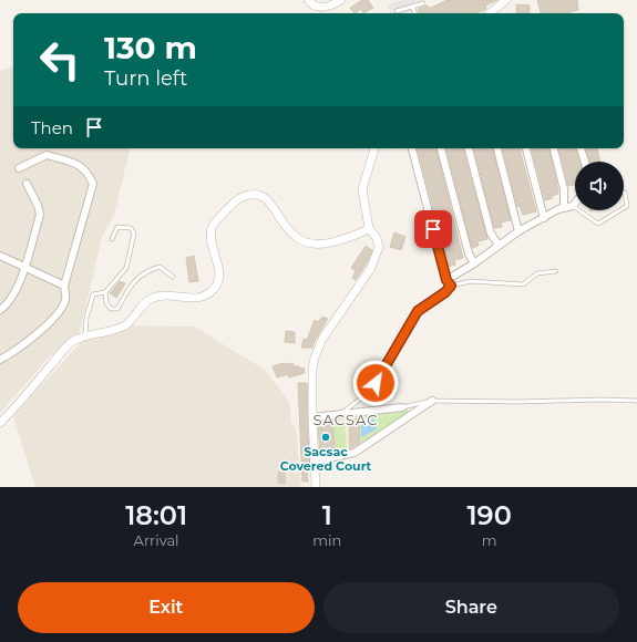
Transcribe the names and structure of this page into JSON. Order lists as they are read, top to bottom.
{
  "districts": ["SACSAC"],
  "places": ["Sacsac Covered Court"],
  "page": {
    "turn": ["130 m", "Turn left"],
    "then": "Then",
    "eta": [
      "18:01",
      "Arrival",
      "1",
      "min",
      "190",
      "m"
    ],
    "buttons": ["Exit", "Share"]
  }
}
